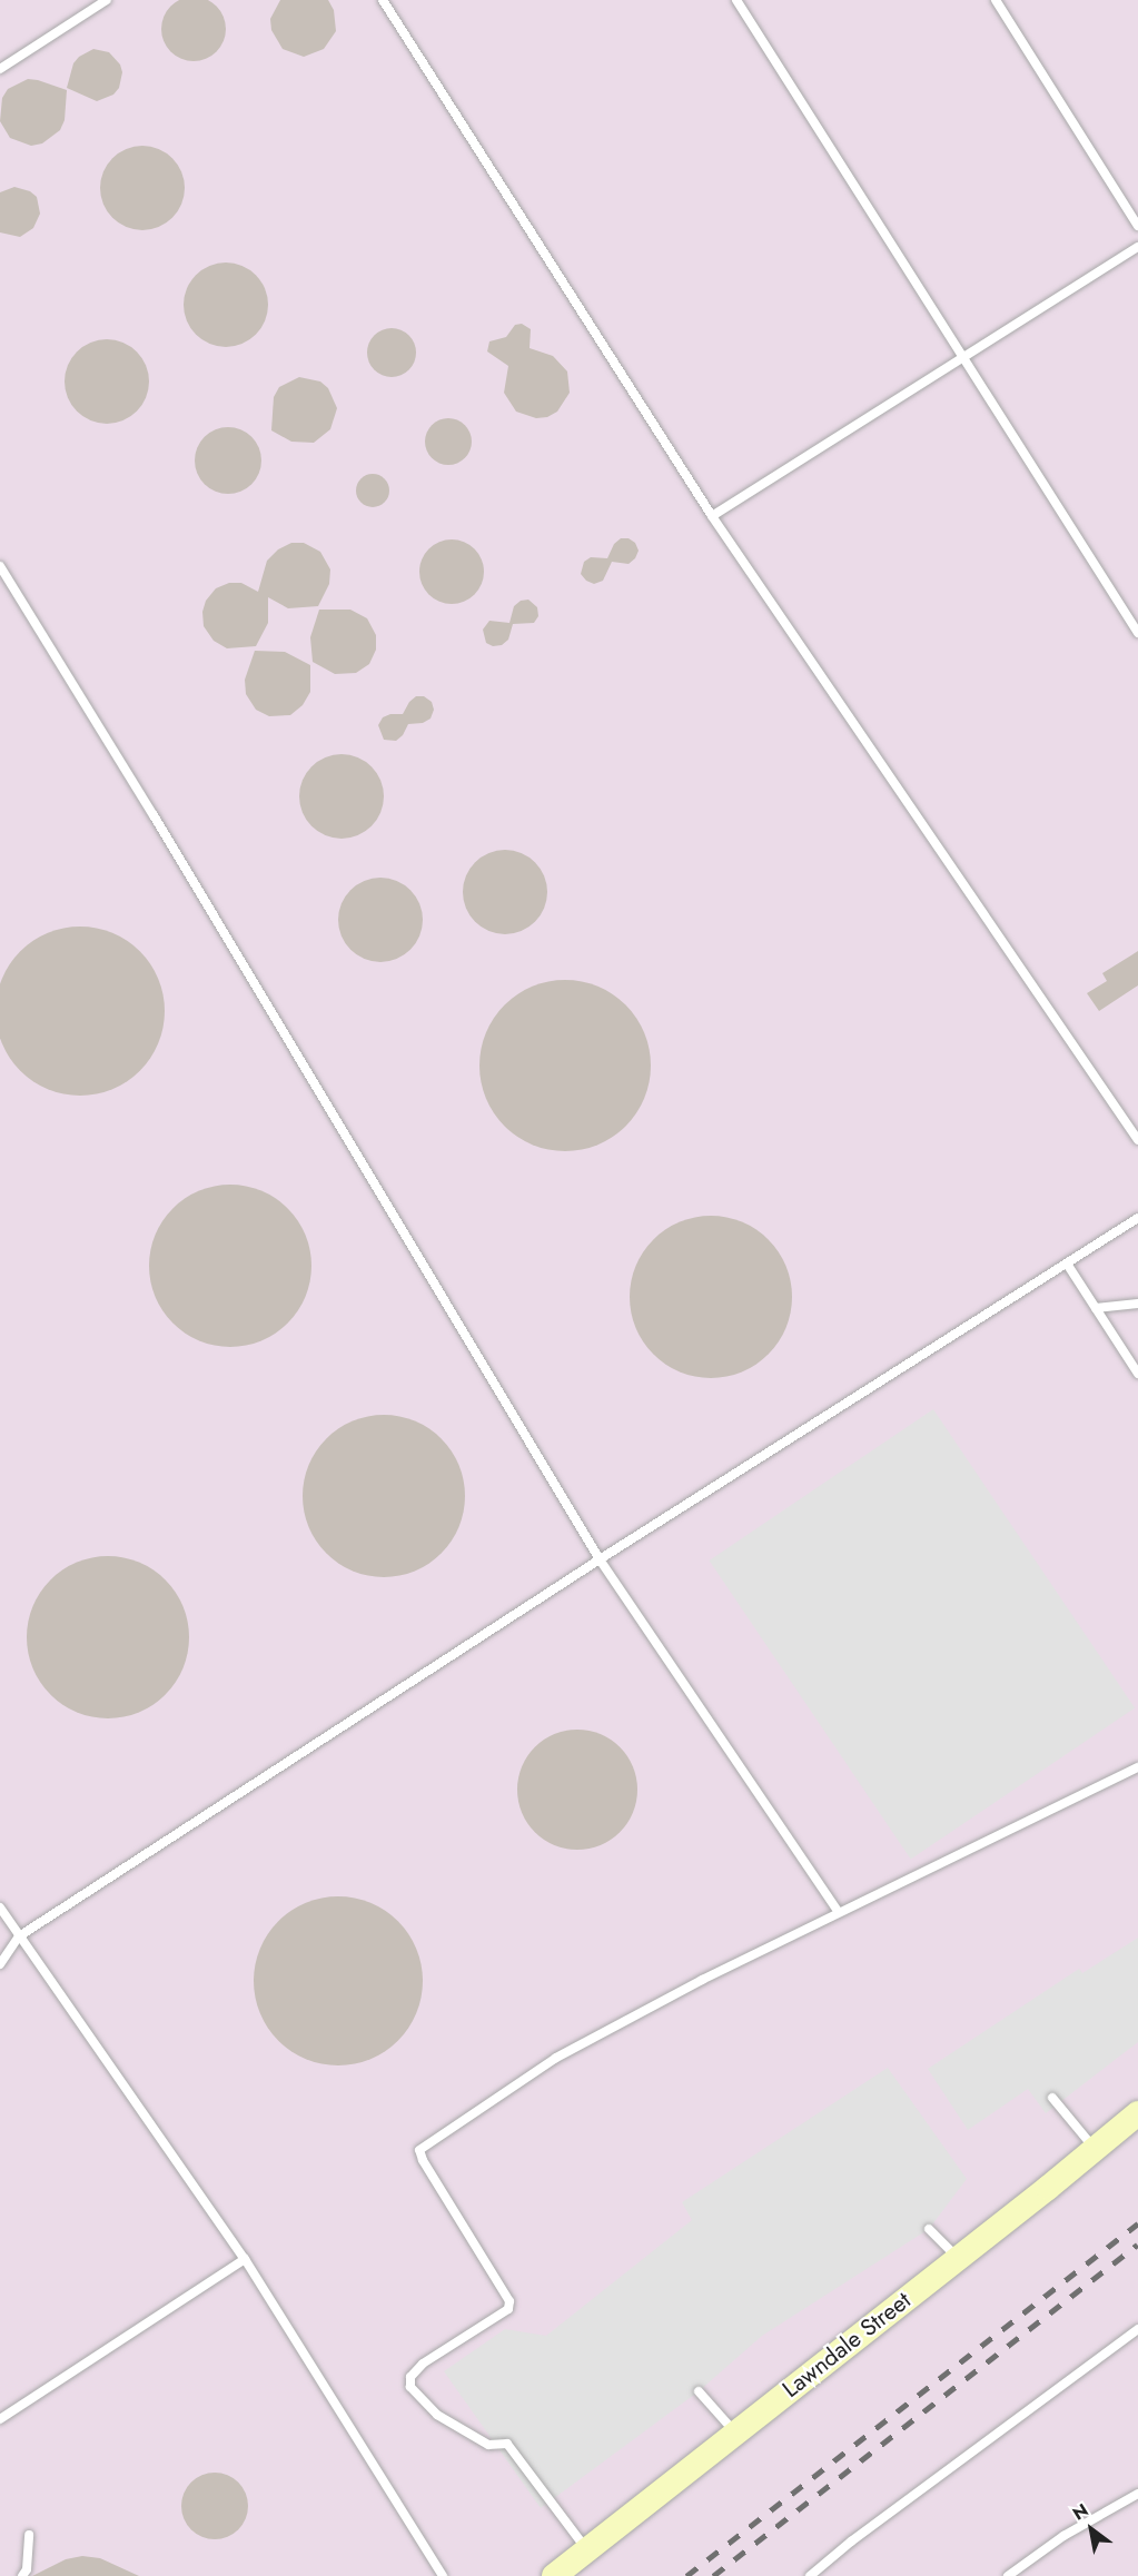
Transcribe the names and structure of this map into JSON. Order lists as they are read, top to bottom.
{
  "streets": {
    "main road": ["Lawndale Street"]
  },
  "north": "top left"
}
